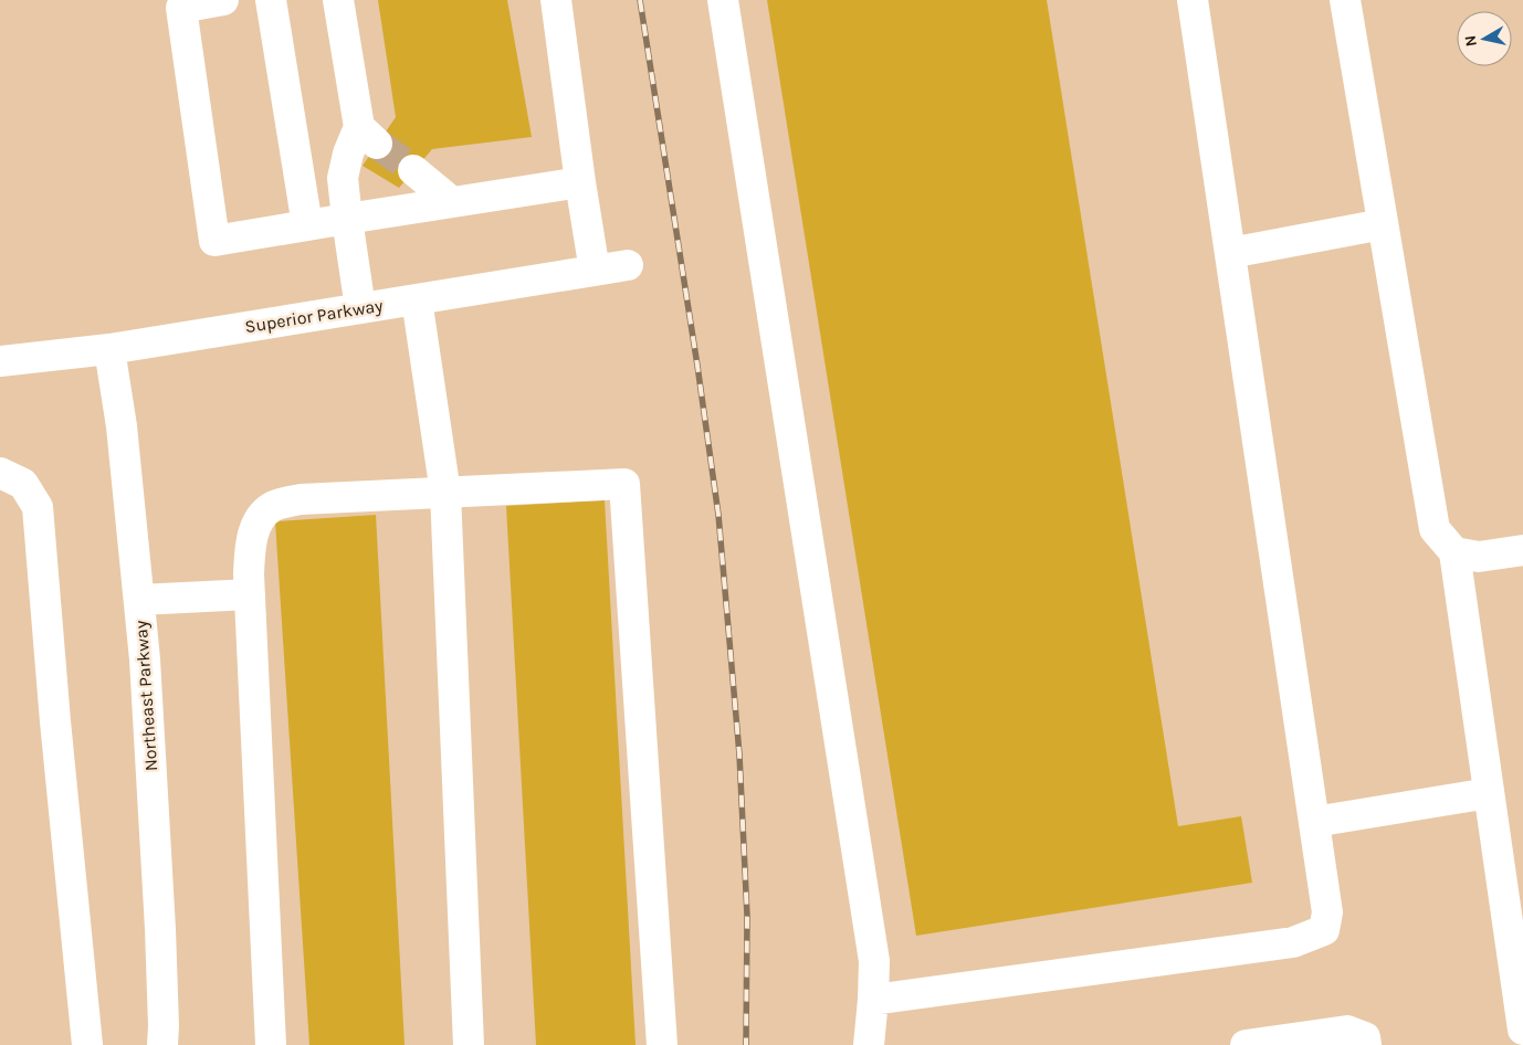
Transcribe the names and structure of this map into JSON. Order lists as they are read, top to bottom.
{
  "streets": {
    "street": ["Superior Parkway", "Northeast Parkway"]
  },
  "crossings": [
    ["Superior Parkway", "Northeast Parkway"]
  ],
  "north": "left"
}
